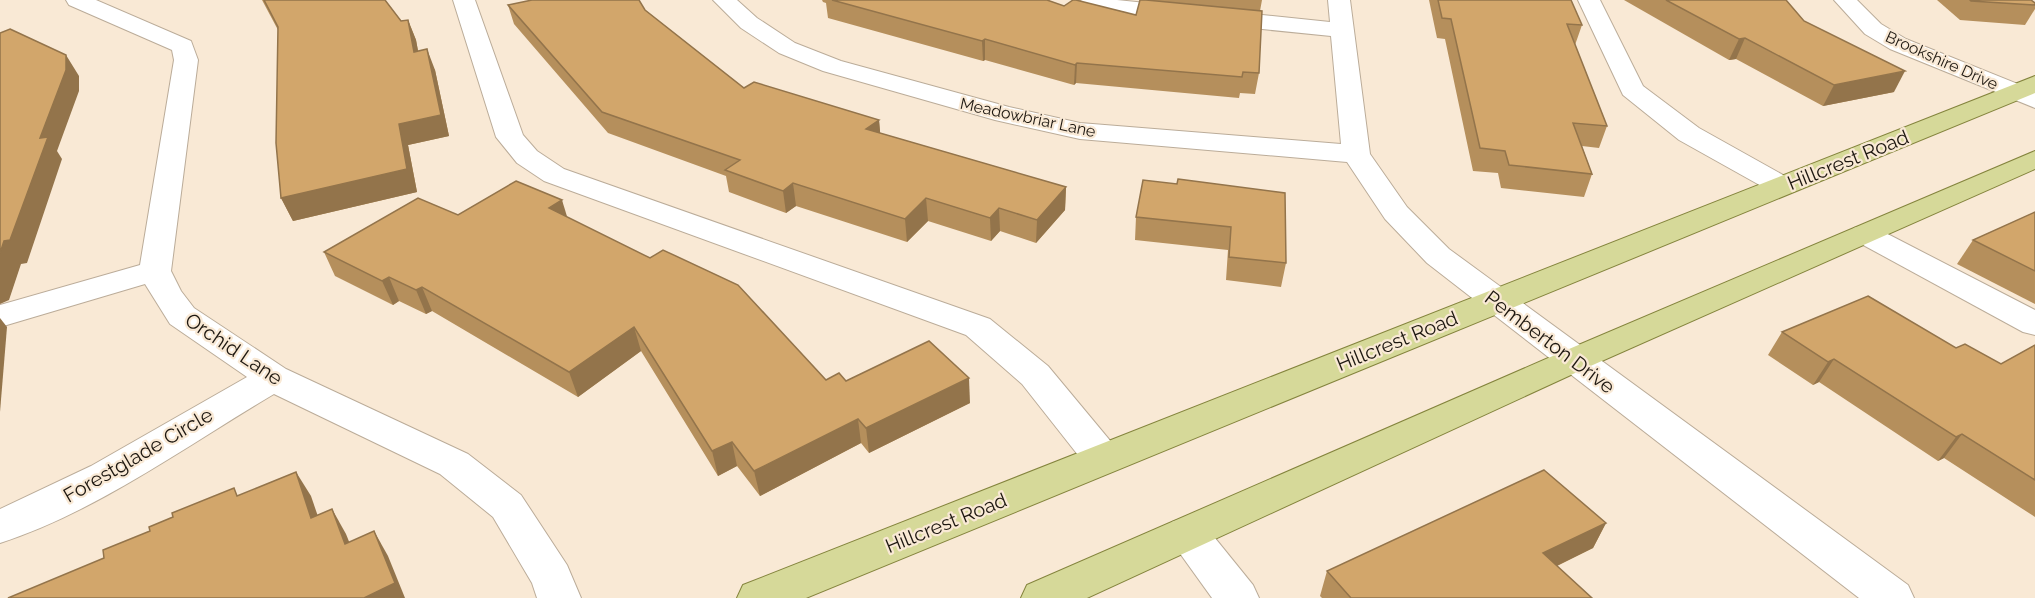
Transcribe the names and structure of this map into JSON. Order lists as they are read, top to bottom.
{
  "streets": {
    "main road": ["Hillcrest Road"],
    "street": [
      "Brookshire Drive",
      "Meadowbriar Lane",
      "Pemberton Drive",
      "Orchid Lane",
      "Forestglade Circle"
    ]
  },
  "crossings": [
    ["Brookshire Drive", "Hillcrest Road"],
    ["Meadowbriar Lane", "Pemberton Drive"],
    ["Hillcrest Road", "Pemberton Drive"],
    ["Orchid Lane", "Forestglade Circle"]
  ]
}
